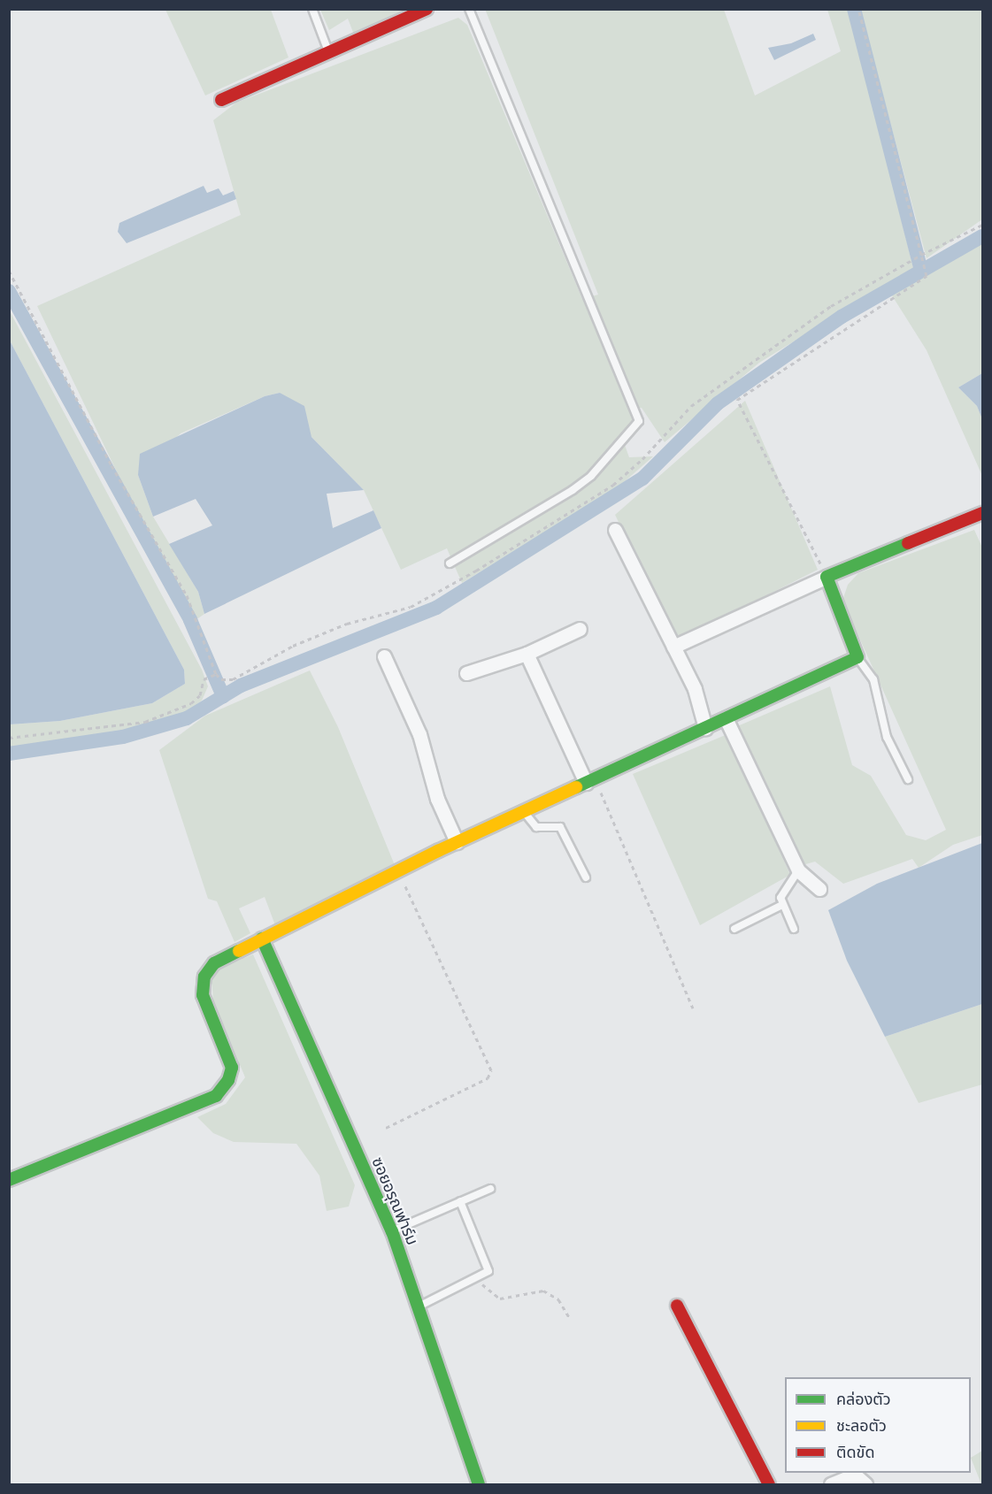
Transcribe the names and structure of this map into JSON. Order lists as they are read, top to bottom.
{
  "streets": {
    "street": ["ซอยอรุณฟาร์ม"]
  },
  "legend": ["คล่องตัว", "ชะลอตัว", "ติดขัด"]
}
